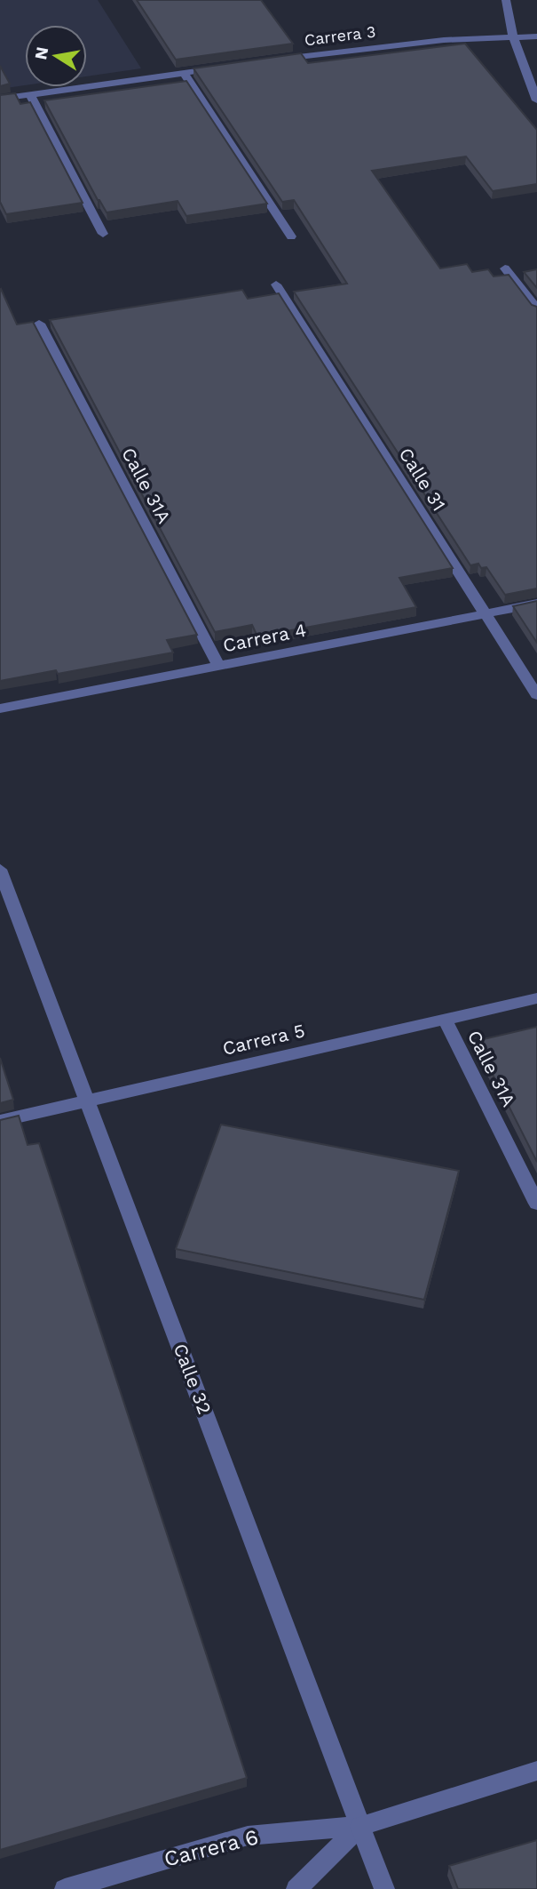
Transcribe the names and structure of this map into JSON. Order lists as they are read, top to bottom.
{
  "streets": {
    "street": [
      "Carrera 3",
      "Calle 31",
      "Calle 31A",
      "Carrera 4",
      "Carrera 5",
      "Calle 32",
      "Carrera 6"
    ]
  },
  "crossings": [
    ["Calle 31", "Carrera 4"],
    ["Calle 31A", "Carrera 4"],
    ["Calle 31A", "Carrera 5"],
    ["Carrera 5", "Calle 32"],
    ["Calle 32", "Carrera 6"]
  ],
  "north": "left"
}
